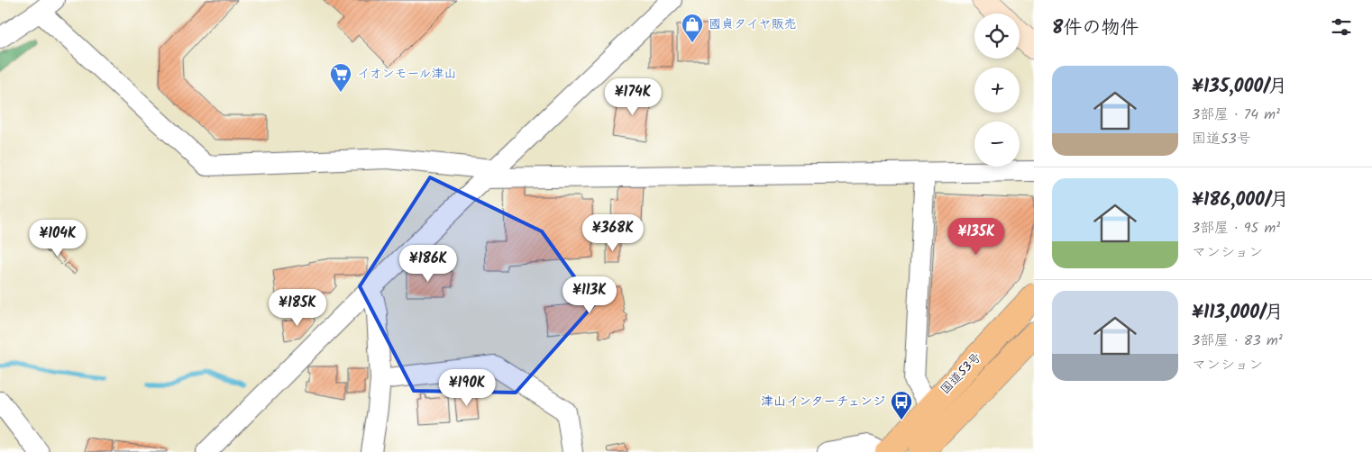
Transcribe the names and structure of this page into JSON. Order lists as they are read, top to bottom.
{
  "streets": {
    "highway": ["国道53号"]
  },
  "places": {
    "shop": ["國貞タイヤ販売"],
    "supermarket": ["イオンモール津山"],
    "bus stop": ["津山インターチェンジ"]
  },
  "page": {
    "heading": "8件の物件",
    "map_buttons": ["+", "−"],
    "list": [
      {
        "name": "¥135,000/月",
        "note": "3部屋 · 74 m² · 国道53号"
      },
      {
        "name": "¥186,000/月",
        "note": "3部屋 · 95 m² · マンション"
      },
      {
        "name": "¥113,000/月",
        "note": "3部屋 · 83 m² · マンション"
      }
    ],
    "price": [
      "¥174K",
      "¥368K",
      "¥135K",
      "¥104K",
      "¥186K",
      "¥113K",
      "¥185K",
      "¥190K"
    ]
  }
}
